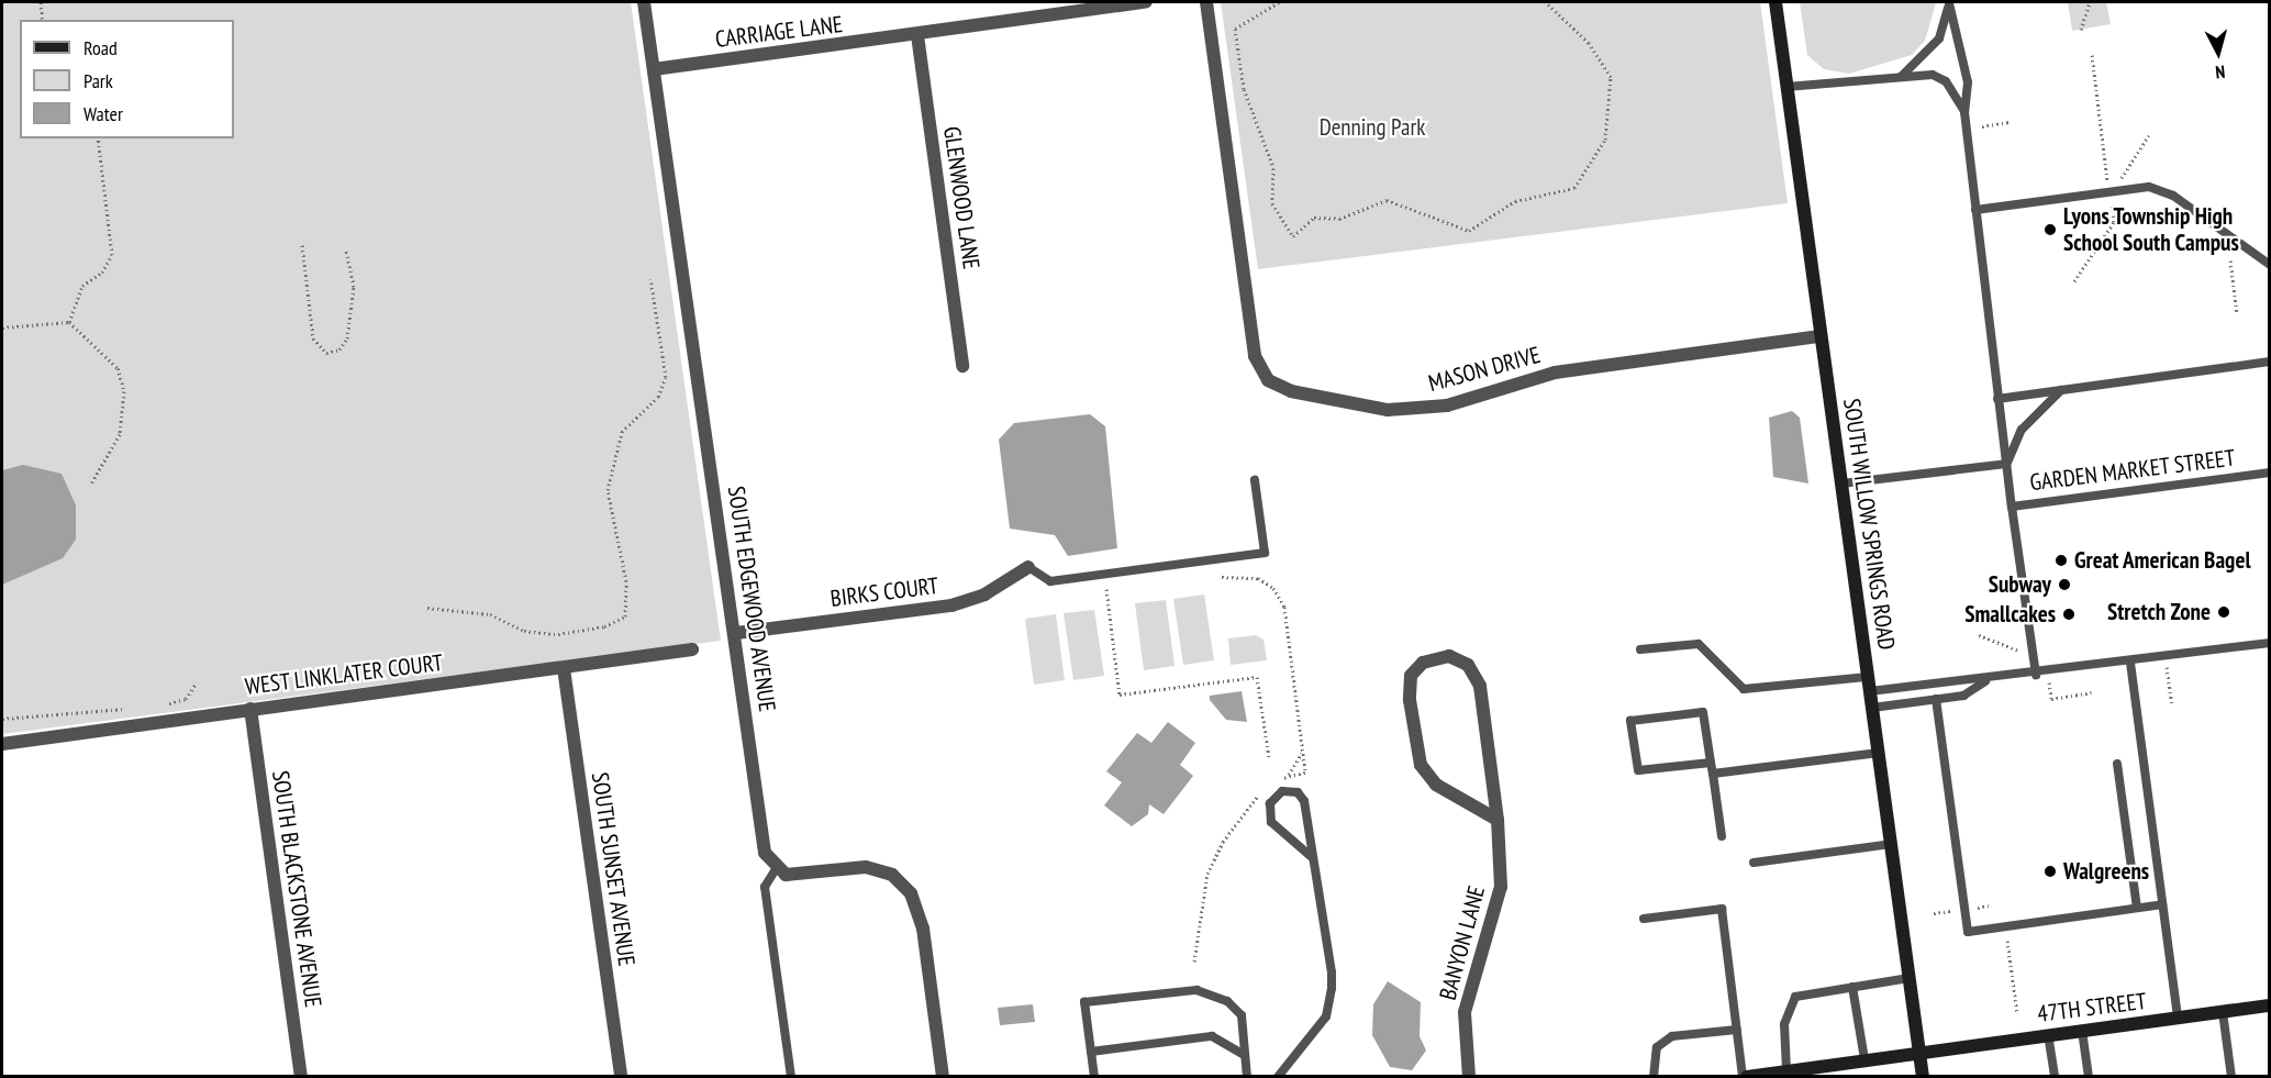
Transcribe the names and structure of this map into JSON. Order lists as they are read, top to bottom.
{
  "streets": {
    "street": [
      "CARRIAGE LANE",
      "GLENWOOD LANE",
      "MASON DRIVE",
      "SOUTH WILLOW SPRINGS ROAD",
      "BIRKS COURT",
      "SOUTH EDGEWOOD AVENUE",
      "WEST LINKLATER COURT",
      "SOUTH SUNSET AVENUE",
      "SOUTH BLACKSTONE AVENUE",
      "BANYON LANE",
      "47TH STREET"
    ],
    "lane": ["GARDEN MARKET STREET"]
  },
  "crossings": [
    ["CARRIAGE LANE", "GLENWOOD LANE"],
    ["CARRIAGE LANE", "SOUTH EDGEWOOD AVENUE"],
    ["MASON DRIVE", "SOUTH WILLOW SPRINGS ROAD"],
    ["GARDEN MARKET STREET", "SOUTH WILLOW SPRINGS ROAD"],
    ["SOUTH WILLOW SPRINGS ROAD", "47TH STREET"],
    ["BIRKS COURT", "SOUTH EDGEWOOD AVENUE"],
    ["WEST LINKLATER COURT", "SOUTH SUNSET AVENUE"],
    ["WEST LINKLATER COURT", "SOUTH BLACKSTONE AVENUE"]
  ],
  "parks": ["Denning Park"],
  "places": [
    "Lyons Township High School South Campus",
    "Great American Bagel",
    "Subway",
    "Stretch Zone",
    "Smallcakes",
    "Walgreens"
  ],
  "legend": ["Road", "Park", "Water"],
  "north": "bottom"
}
